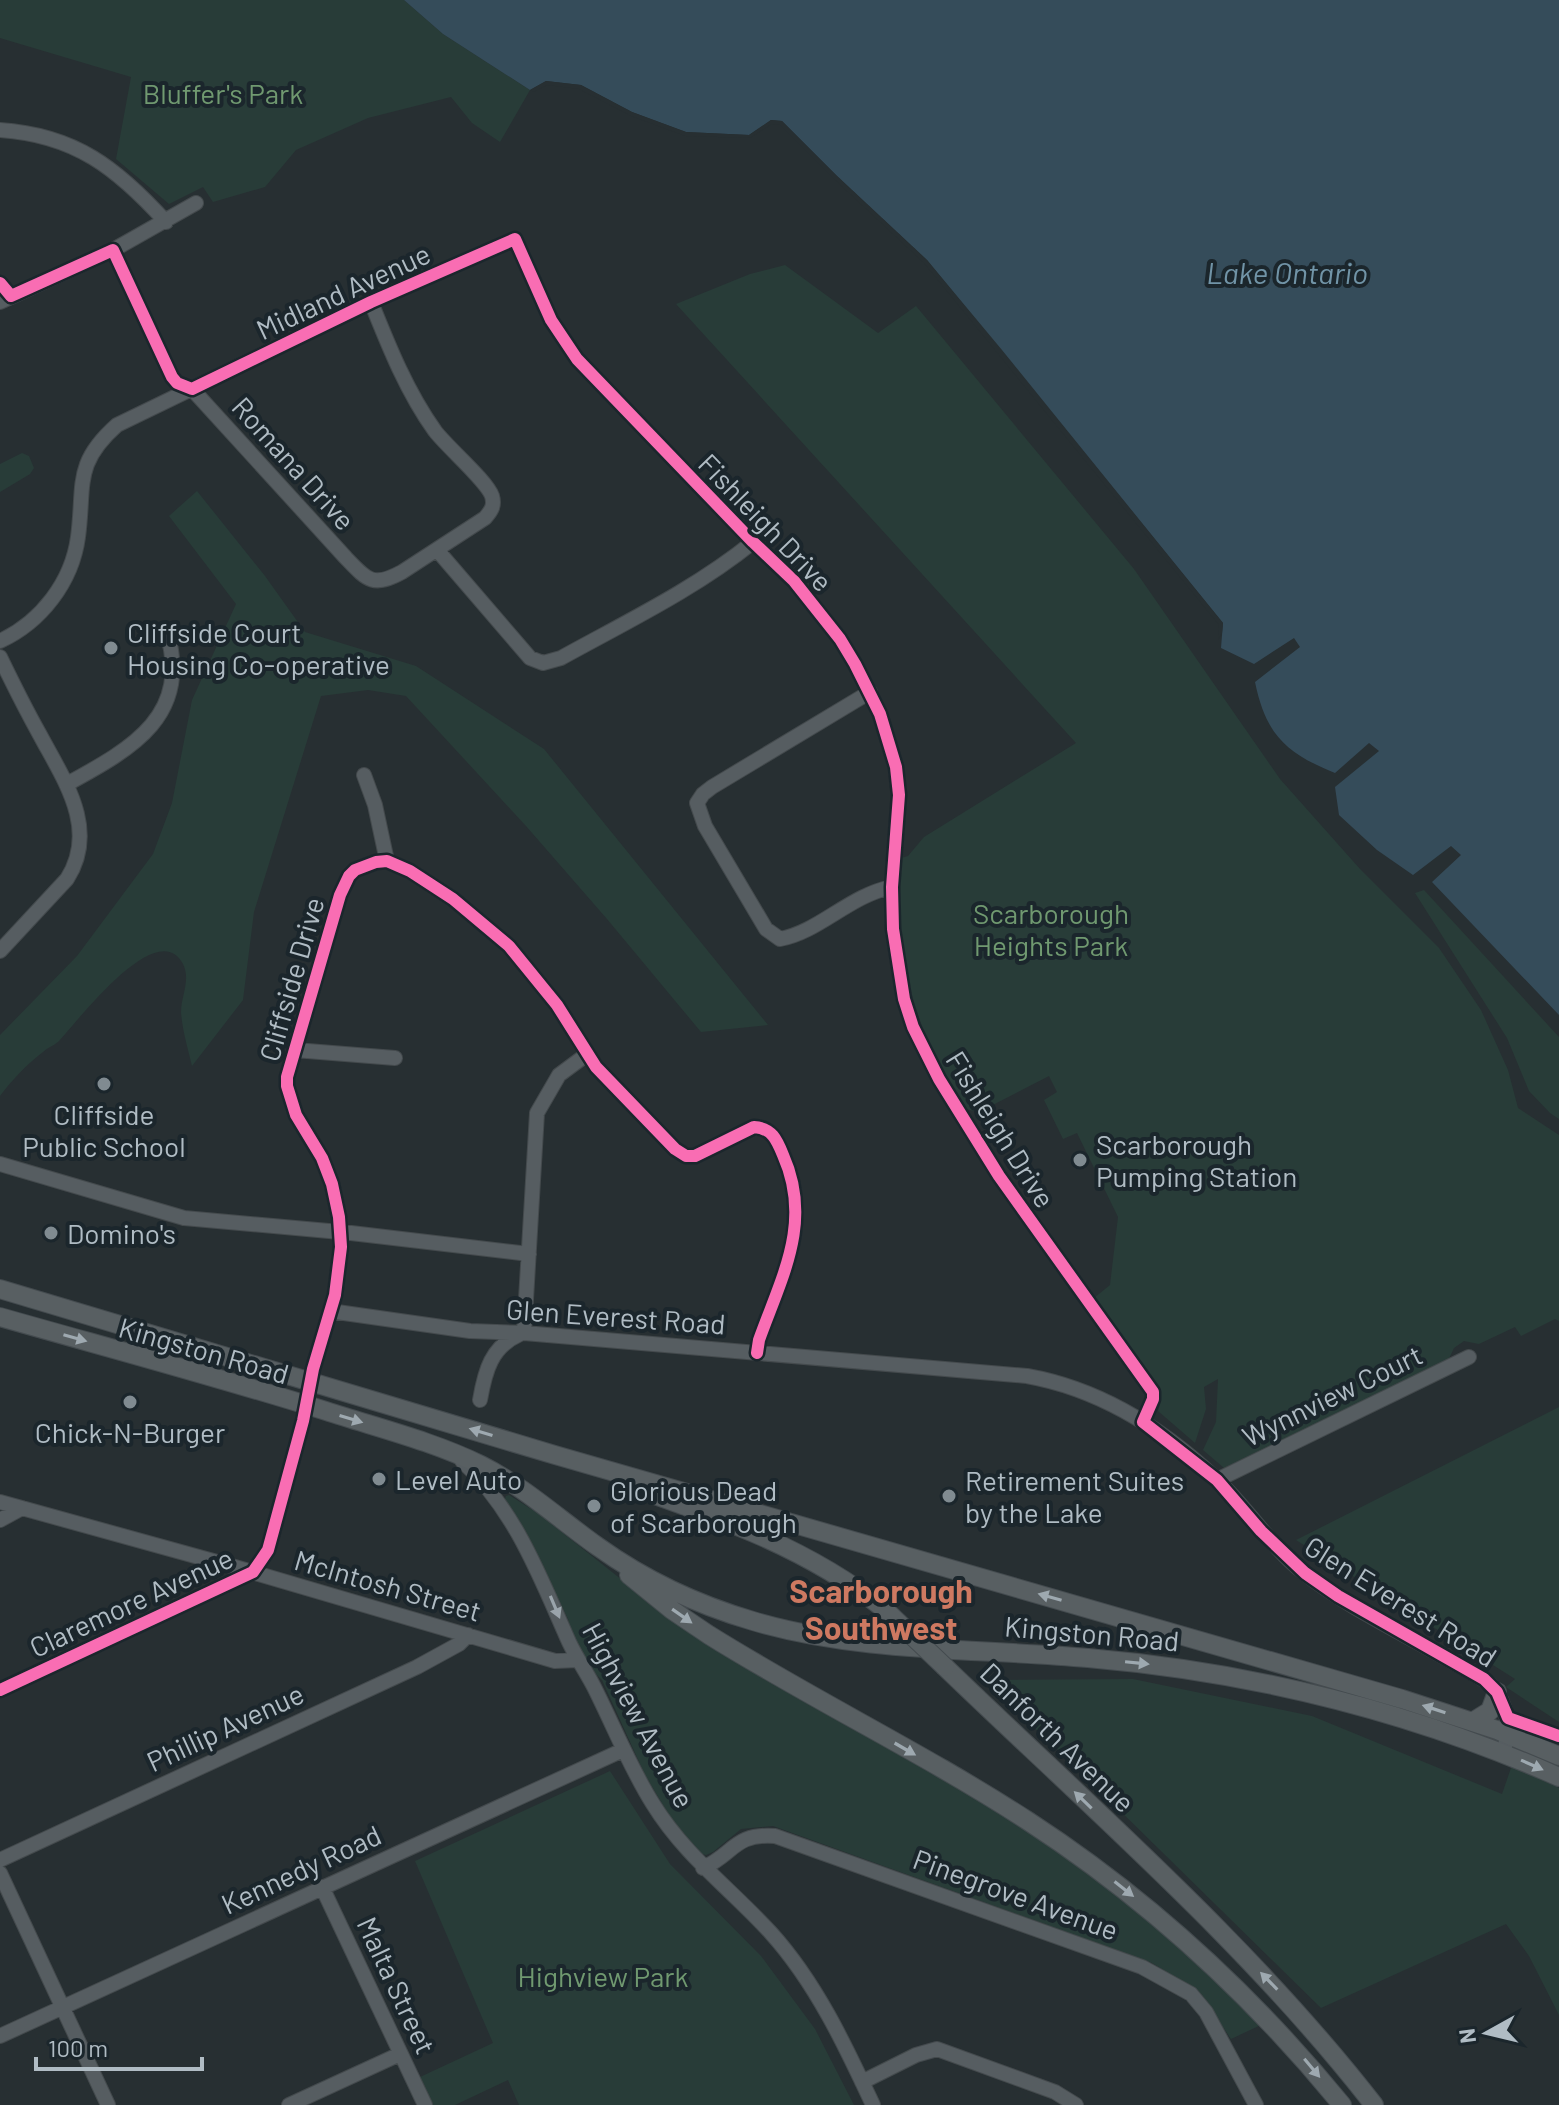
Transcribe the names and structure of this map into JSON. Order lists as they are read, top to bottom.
{
  "streets": {
    "main road": ["Kingston Road", "Danforth Avenue"],
    "street": [
      "Midland Avenue",
      "Romana Drive",
      "Fishleigh Drive",
      "Cliffside Drive",
      "Glen Everest Road",
      "Wynnview Court",
      "McIntosh Street",
      "Claremore Avenue",
      "Highview Avenue",
      "Phillip Avenue",
      "Kennedy Road",
      "Pinegrove Avenue",
      "Malta Street"
    ]
  },
  "crossings": [
    ["Midland Avenue", "Romana Drive"],
    ["Midland Avenue", "Fishleigh Drive"],
    ["Fishleigh Drive", "Glen Everest Road"],
    ["Cliffside Drive", "Glen Everest Road"],
    ["Cliffside Drive", "Kingston Road"],
    ["Cliffside Drive", "Claremore Avenue"],
    ["Glen Everest Road", "Kingston Road"],
    ["Glen Everest Road", "Wynnview Court"],
    ["Kingston Road", "Claremore Avenue"],
    ["Kingston Road", "Highview Avenue"],
    ["Kingston Road", "Danforth Avenue"],
    ["McIntosh Street", "Claremore Avenue"],
    ["McIntosh Street", "Highview Avenue"],
    ["McIntosh Street", "Phillip Avenue"],
    ["Highview Avenue", "Kennedy Road"],
    ["Highview Avenue", "Pinegrove Avenue"],
    ["Kennedy Road", "Malta Street"]
  ],
  "districts": ["Scarborough Southwest"],
  "water": ["Lake Ontario"],
  "parks": ["Bluffer's Park", "Scarborough Heights Park", "Highview Park"],
  "places": [
    "Cliffside Court Housing Co-operative",
    "Cliffside Public School",
    "Scarborough Pumping Station",
    "Domino's",
    "Chick-N-Burger",
    "Level Auto",
    "Retirement Suites by the Lake",
    "Glorious Dead of Scarborough"
  ],
  "scale_bar": "100 m",
  "north": "left"
}
